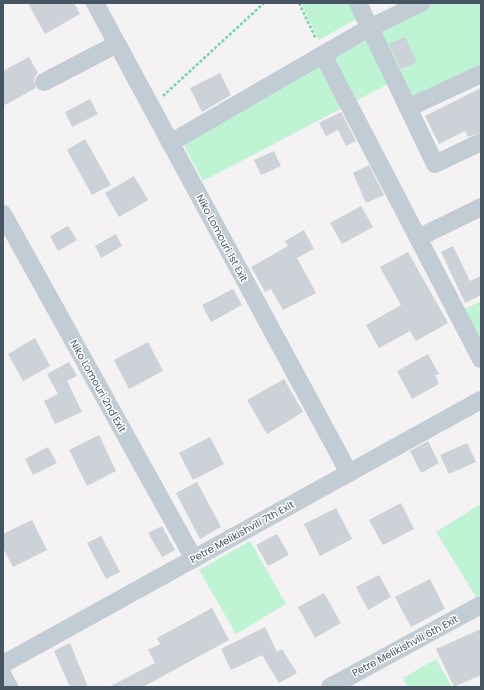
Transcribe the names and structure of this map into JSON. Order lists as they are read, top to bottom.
{
  "streets": {
    "street": [
      "Niko Lomouri 1st Exit",
      "Niko Lomouri 2nd Exit",
      "Petre Melikishvili 7th Exit",
      "Petre Melikishvili 6th Exit"
    ]
  },
  "crossings": [
    ["Niko Lomouri 1st Exit", "Petre Melikishvili 7th Exit"],
    ["Niko Lomouri 2nd Exit", "Petre Melikishvili 7th Exit"]
  ]
}
